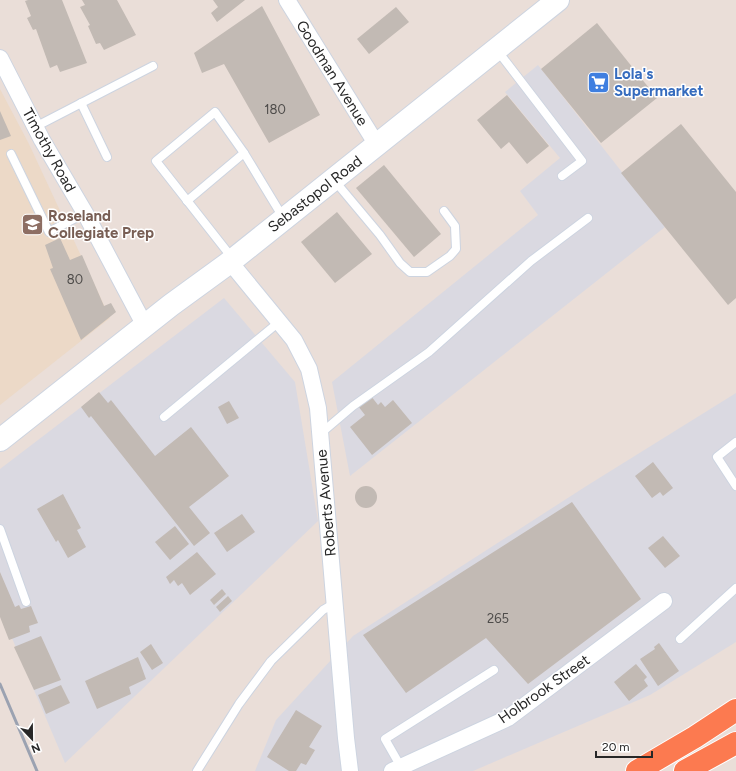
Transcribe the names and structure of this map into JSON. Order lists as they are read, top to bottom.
{
  "streets": {
    "street": [
      "Goodman Avenue",
      "Timothy Road",
      "Sebastopol Road",
      "Roberts Avenue",
      "Holbrook Street"
    ]
  },
  "crossings": [
    ["Goodman Avenue", "Sebastopol Road"],
    ["Timothy Road", "Sebastopol Road"],
    ["Sebastopol Road", "Roberts Avenue"]
  ],
  "places": {
    "supermarket": ["Lola's Supermarket"],
    "school or university": ["Roseland Collegiate Prep"]
  },
  "house_numbers": ["180", "80", "265"],
  "scale_bar": "20 m",
  "north": "bottom"
}
